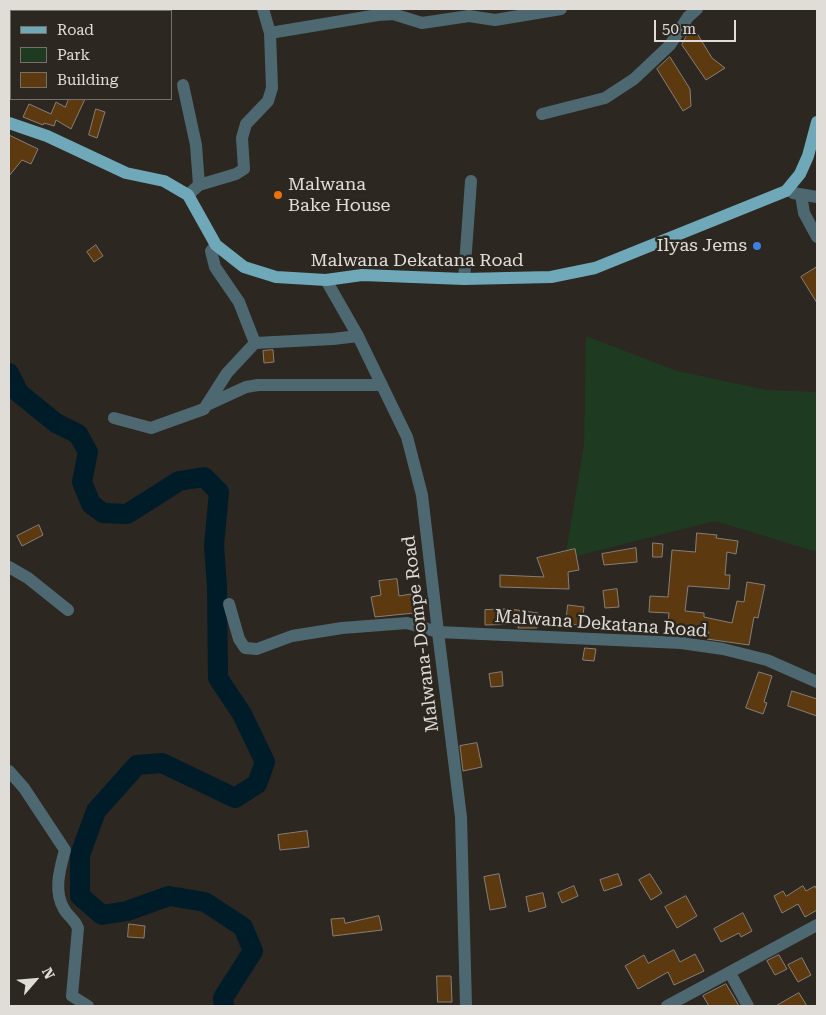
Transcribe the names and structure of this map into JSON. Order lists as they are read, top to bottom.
{
  "streets": {
    "main road": ["Malwana Dekatana Road"],
    "street": ["Malwana-Dompe Road"]
  },
  "crossings": [
    ["Malwana Dekatana Road", "Malwana-Dompe Road"]
  ],
  "places": ["Malwana Bake House", "Ilyas Jems"],
  "legend": ["Road", "Park", "Building"],
  "scale_bar": "50 m",
  "north": "top right"
}
